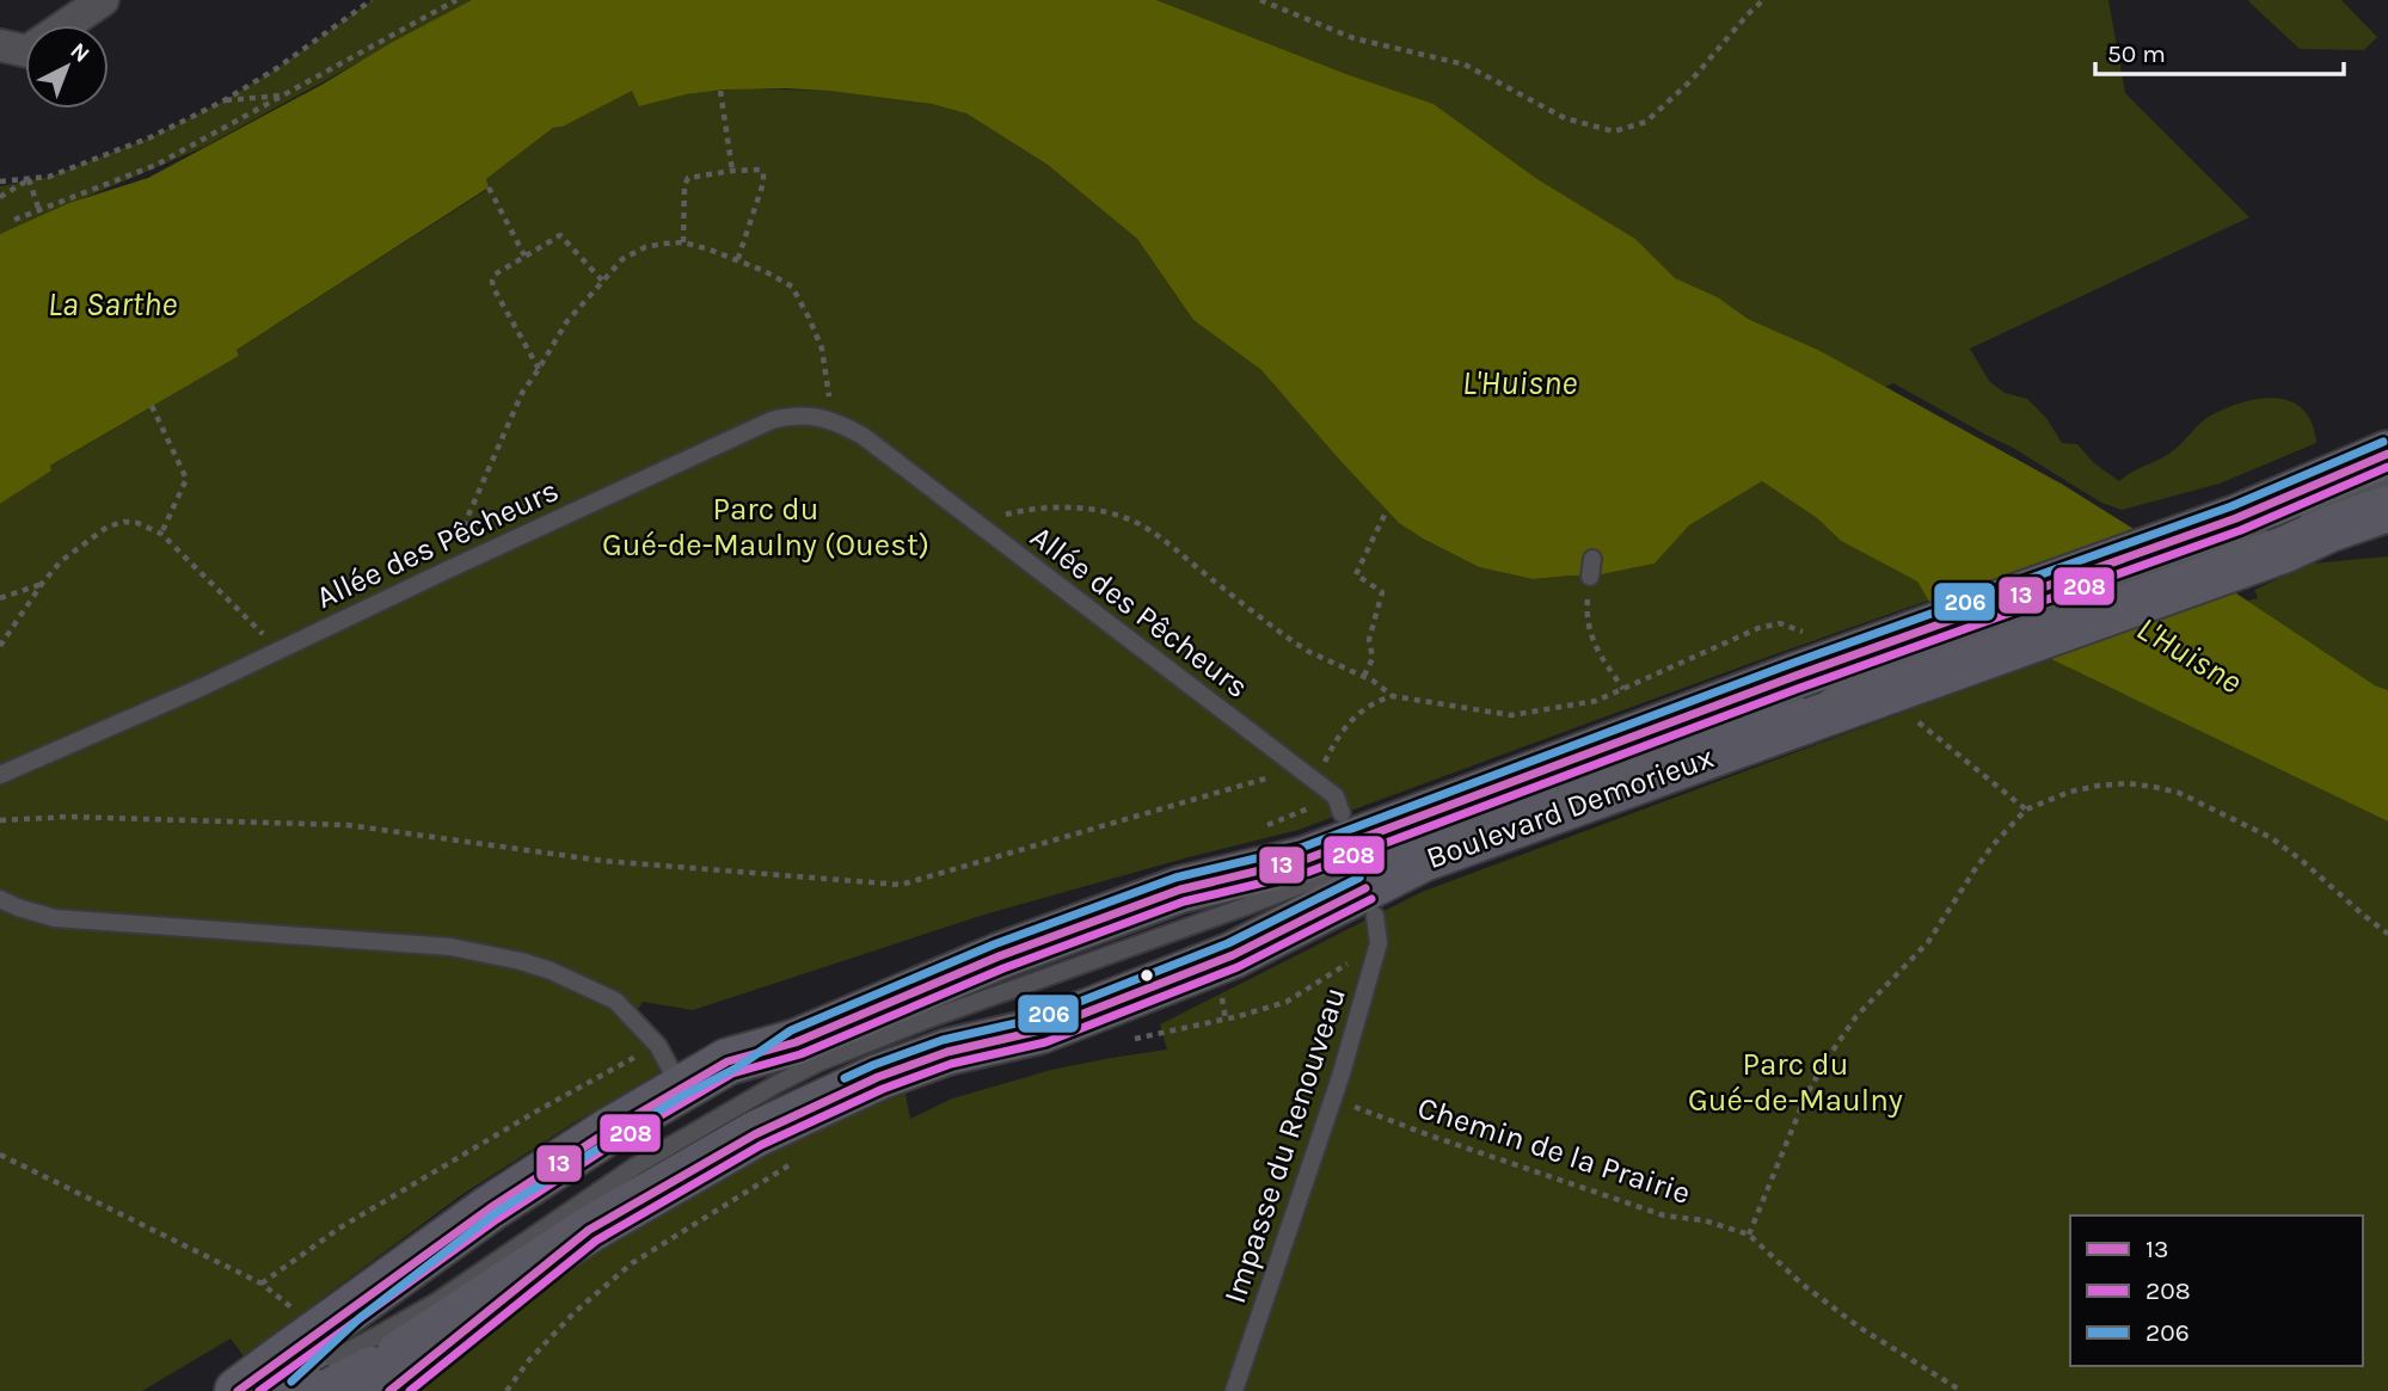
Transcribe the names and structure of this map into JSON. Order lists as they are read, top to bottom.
{
  "streets": {
    "main road": ["Boulevard Demorieux"],
    "lane": ["Allée des Pêcheurs", "Impasse du Renouveau"],
    "path": ["Chemin de la Prairie"]
  },
  "crossings": [
    ["Impasse du Renouveau", "Chemin de la Prairie"]
  ],
  "water": ["La Sarthe", "L'Huisne"],
  "parks": ["Parc du Gué-de-Maulny (Ouest)", "Parc du Gué-de-Maulny"],
  "lines": ["transit line 206", "transit line 13", "transit line 208"],
  "legend": ["13", "208", "206"],
  "scale_bar": "50 m",
  "north": "top right"
}
